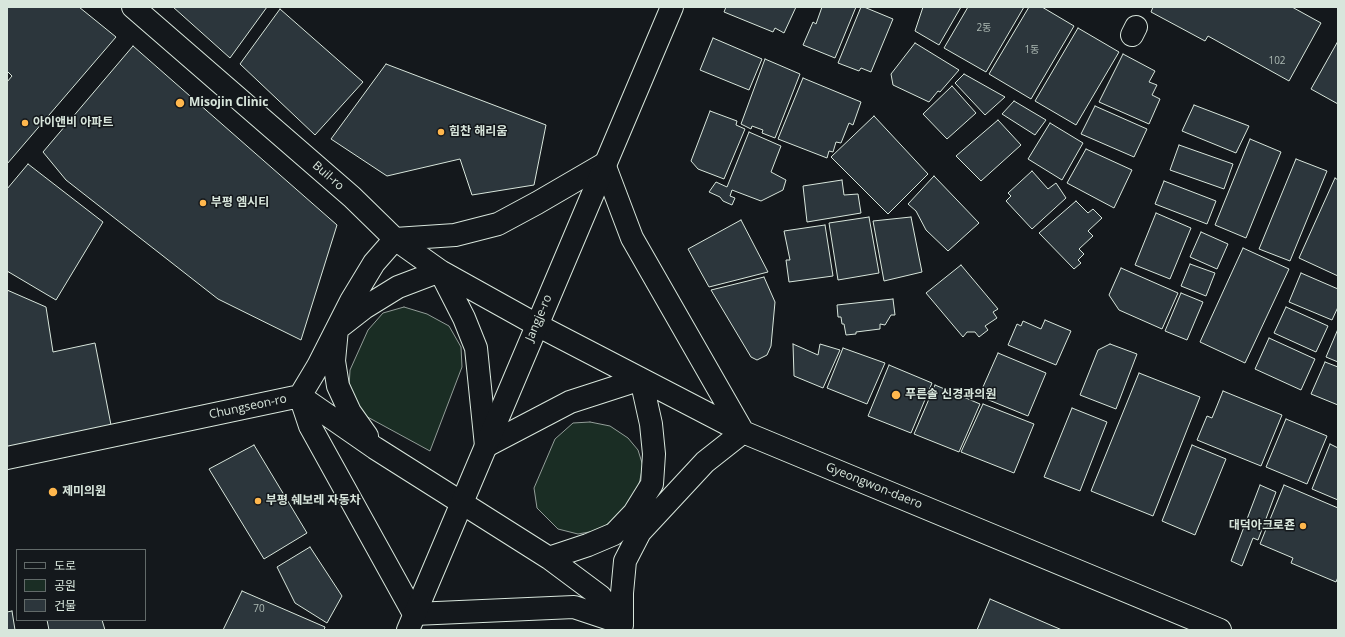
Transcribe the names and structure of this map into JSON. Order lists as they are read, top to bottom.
{
  "streets": {
    "street": [
      "Buil-ro",
      "Jangje-ro",
      "Chungseon-ro",
      "Gyeongwon-daero"
    ]
  },
  "crossings": [
    ["Buil-ro", "Jangje-ro"],
    ["Buil-ro", "Gyeongwon-daero"],
    ["Jangje-ro", "Chungseon-ro"],
    ["Jangje-ro", "Gyeongwon-daero"]
  ],
  "places": [
    "Misojin Clinic",
    "아이앤비 아파트",
    "힘찬 해리움",
    "부평 엠시티",
    "푸른솔 신경과의원",
    "제미의원",
    "부평 쉐보레 자동차",
    "대덕아크로죤"
  ],
  "house_numbers": [
    "2동",
    "1동",
    "102",
    "70"
  ],
  "legend": ["도로", "공원", "건물"]
}
